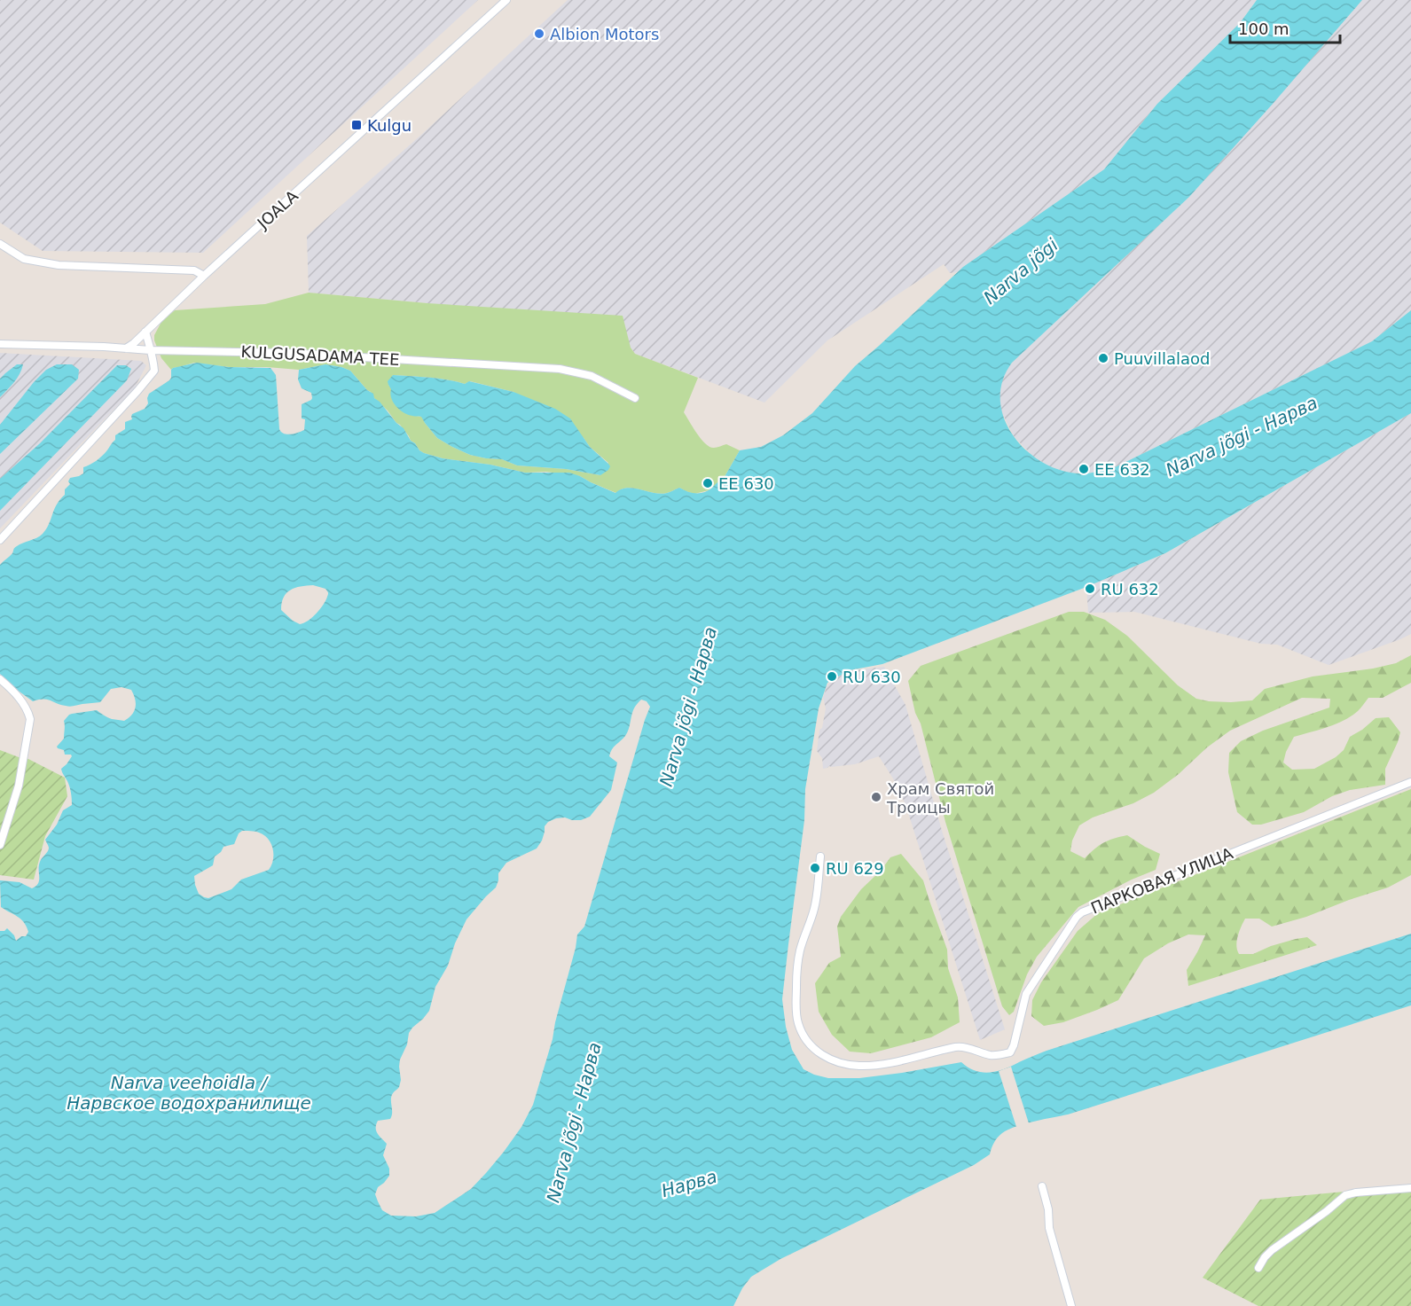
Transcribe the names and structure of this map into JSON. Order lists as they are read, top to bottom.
{
  "streets": {
    "street": ["JOALA", "KULGUSADAMA TEE", "ПАРКОВАЯ УЛИЦА"]
  },
  "crossings": [
    ["JOALA", "KULGUSADAMA TEE"]
  ],
  "water": [
    "Narva jõgi",
    "Narva jõgi - Нарва",
    "Narva veehoidla / Нарвское водохранилище",
    "Нарва"
  ],
  "places": {
    "other": [
      "Albion Motors",
      "Puuvillalaod",
      "EE 632",
      "EE 630",
      "RU 632",
      "RU 630",
      "Храм Святой Троицы",
      "RU 629"
    ],
    "transit": ["Kulgu"]
  },
  "scale_bar": "100 m"
}
